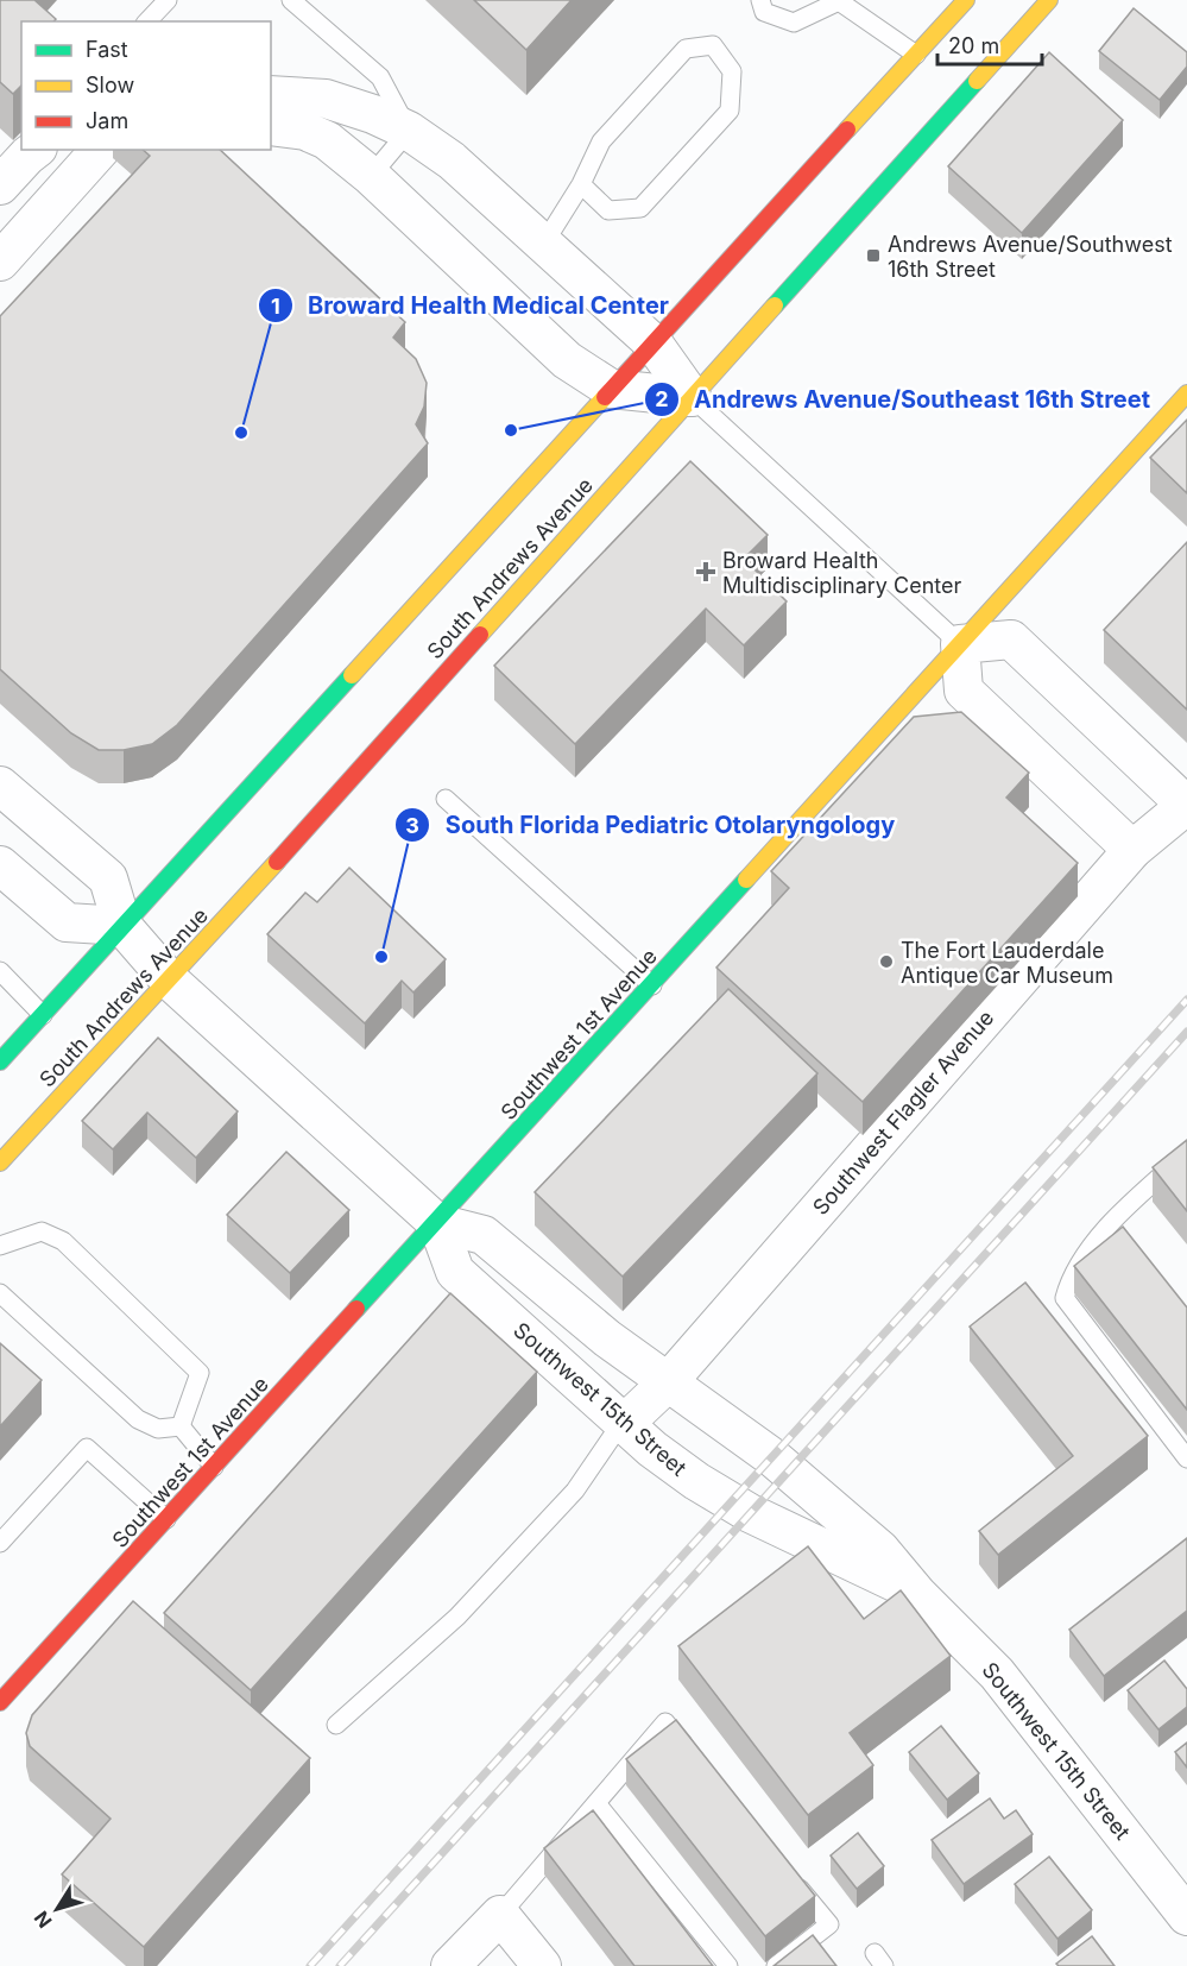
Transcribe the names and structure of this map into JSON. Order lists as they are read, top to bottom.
{
  "streets": {
    "main road": ["South Andrews Avenue", "Southwest 1st Avenue"],
    "street": ["Southwest Flagler Avenue", "Southwest 15th Street"]
  },
  "crossings": [
    ["South Andrews Avenue", "Southwest 15th Street"],
    ["Southwest 1st Avenue", "Southwest 15th Street"],
    ["Southwest Flagler Avenue", "Southwest 15th Street"]
  ],
  "places": {
    "transit": ["Andrews Avenue/Southwest 16th Street"],
    "other": [
      "Andrews Avenue/Southeast 16th Street",
      "Broward Health Medical Center",
      "South Florida Pediatric Otolaryngology",
      "The Fort Lauderdale Antique Car Museum"
    ],
    "health": ["Broward Health Multidisciplinary Center"]
  },
  "legend": ["Fast", "Slow", "Jam"],
  "scale_bar": "20 m",
  "north": "bottom left"
}
